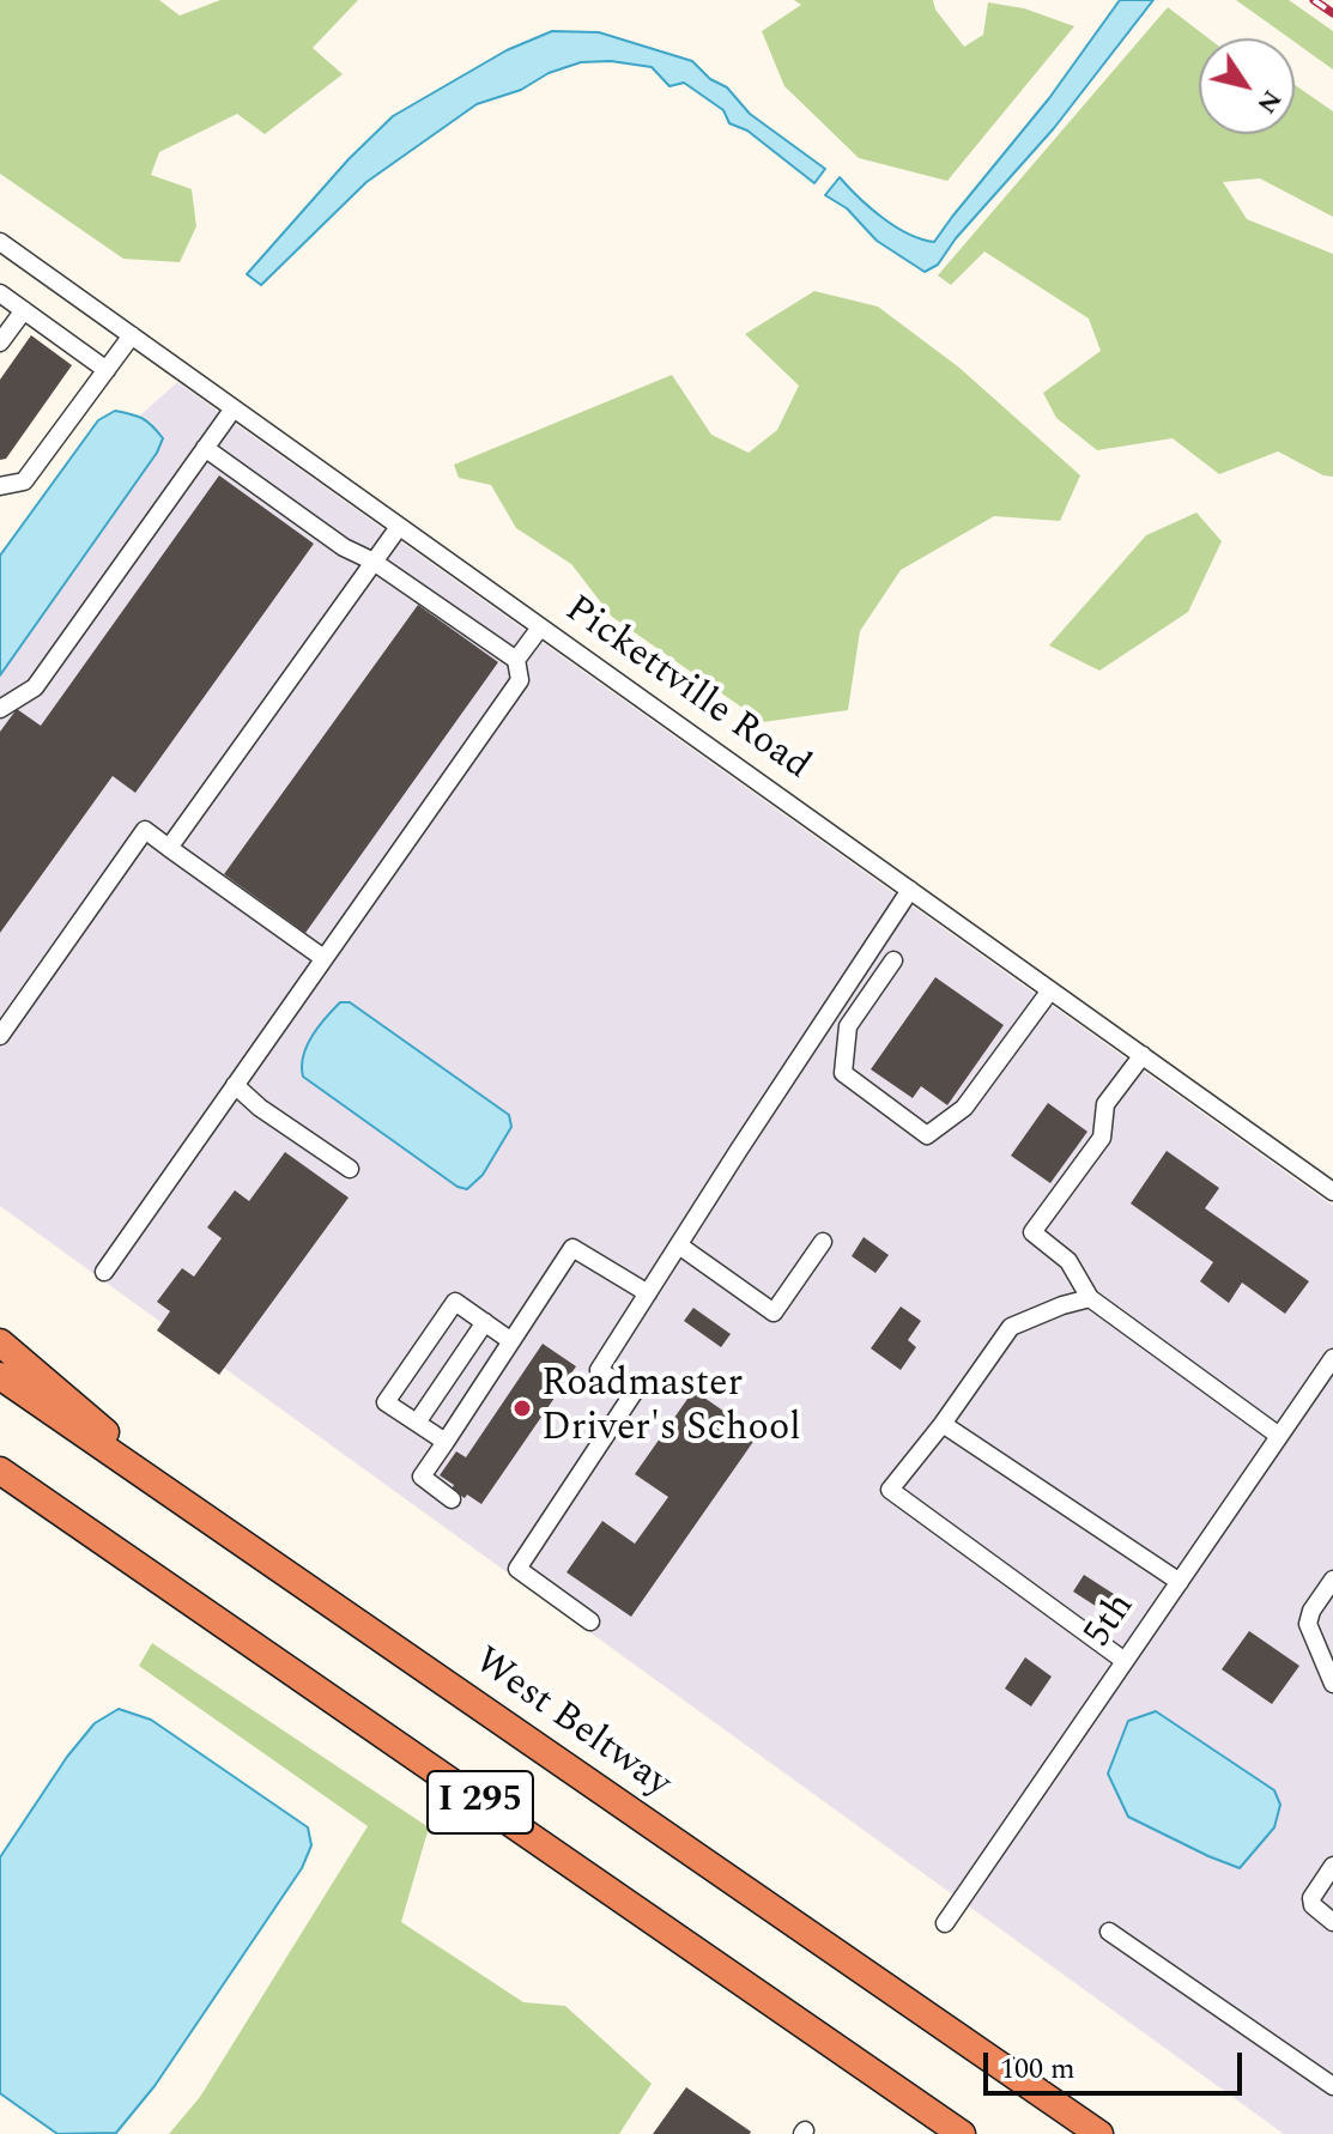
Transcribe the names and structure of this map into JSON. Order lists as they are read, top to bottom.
{
  "streets": {
    "highway": ["West Beltway", "I 295"],
    "street": ["Pickettville Road", "5th"]
  },
  "places": ["Roadmaster Driver's School"],
  "scale_bar": "100 m",
  "north": "bottom right"
}
